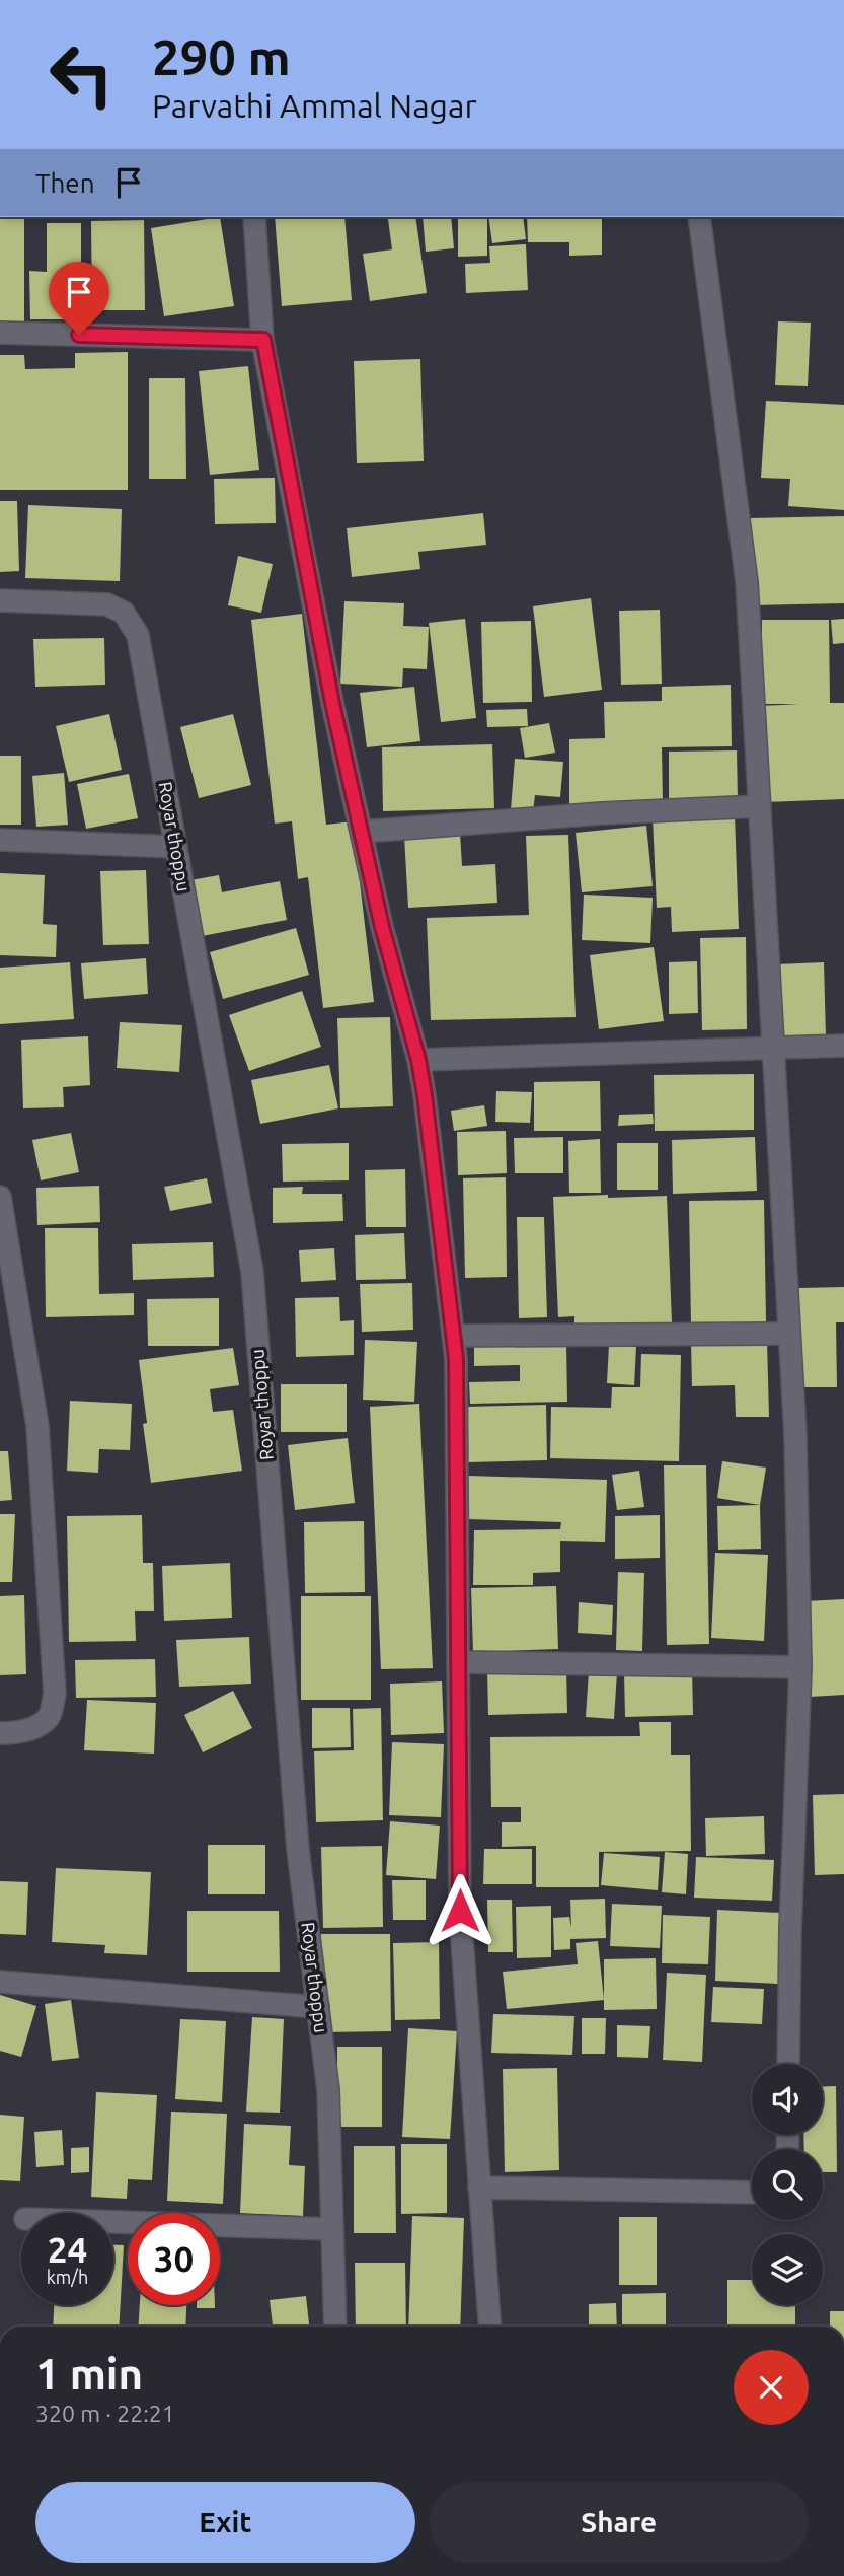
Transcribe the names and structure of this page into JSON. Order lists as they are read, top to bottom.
{
  "streets": {
    "street": ["Royar thoppu"]
  },
  "page": {
    "turn": ["290 m", "Parvathi Ammal Nagar"],
    "then": "Then",
    "speed": "24 km/h",
    "limit": "30",
    "heading": ["1 min", "320 m · 22:21"],
    "buttons": ["Exit", "Share"]
  }
}
